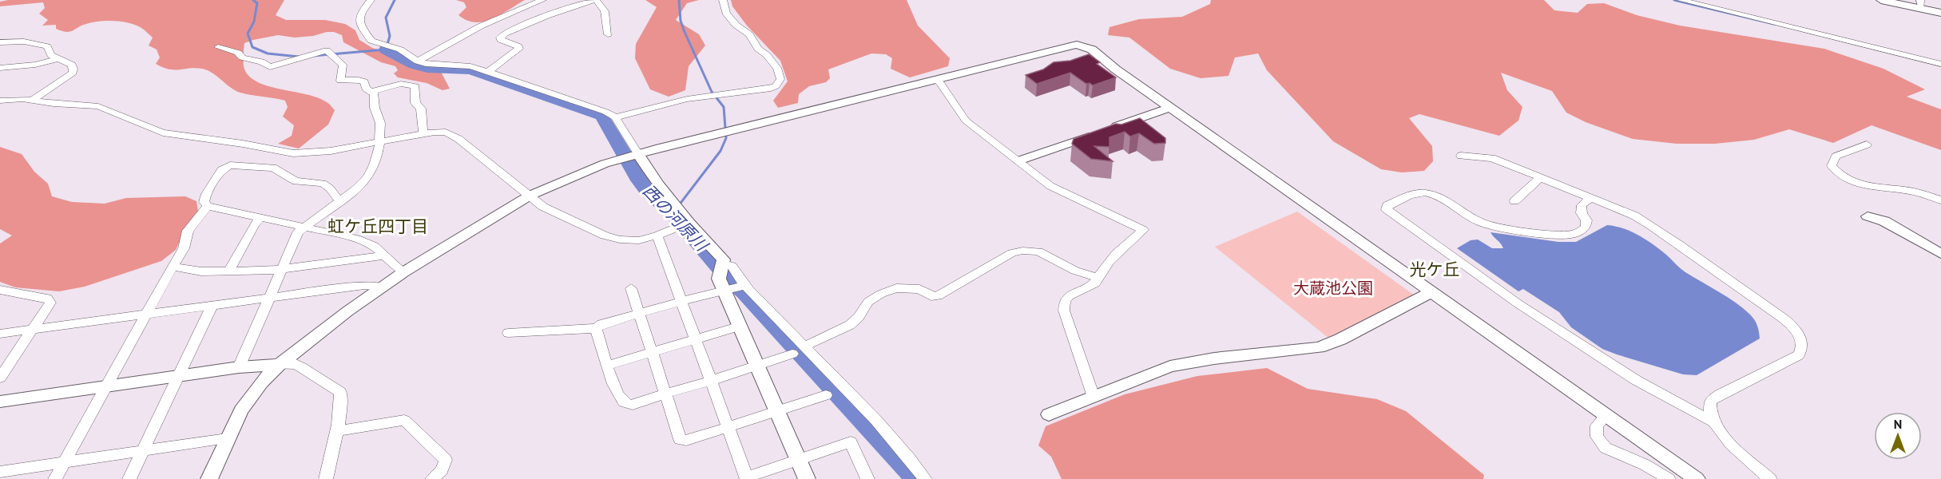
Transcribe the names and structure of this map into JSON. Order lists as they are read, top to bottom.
{
  "districts": ["虹ケ丘四丁目", "光ケ丘"],
  "water": ["西の河原川"],
  "parks": ["大蔵池公園"],
  "north": "top"
}
